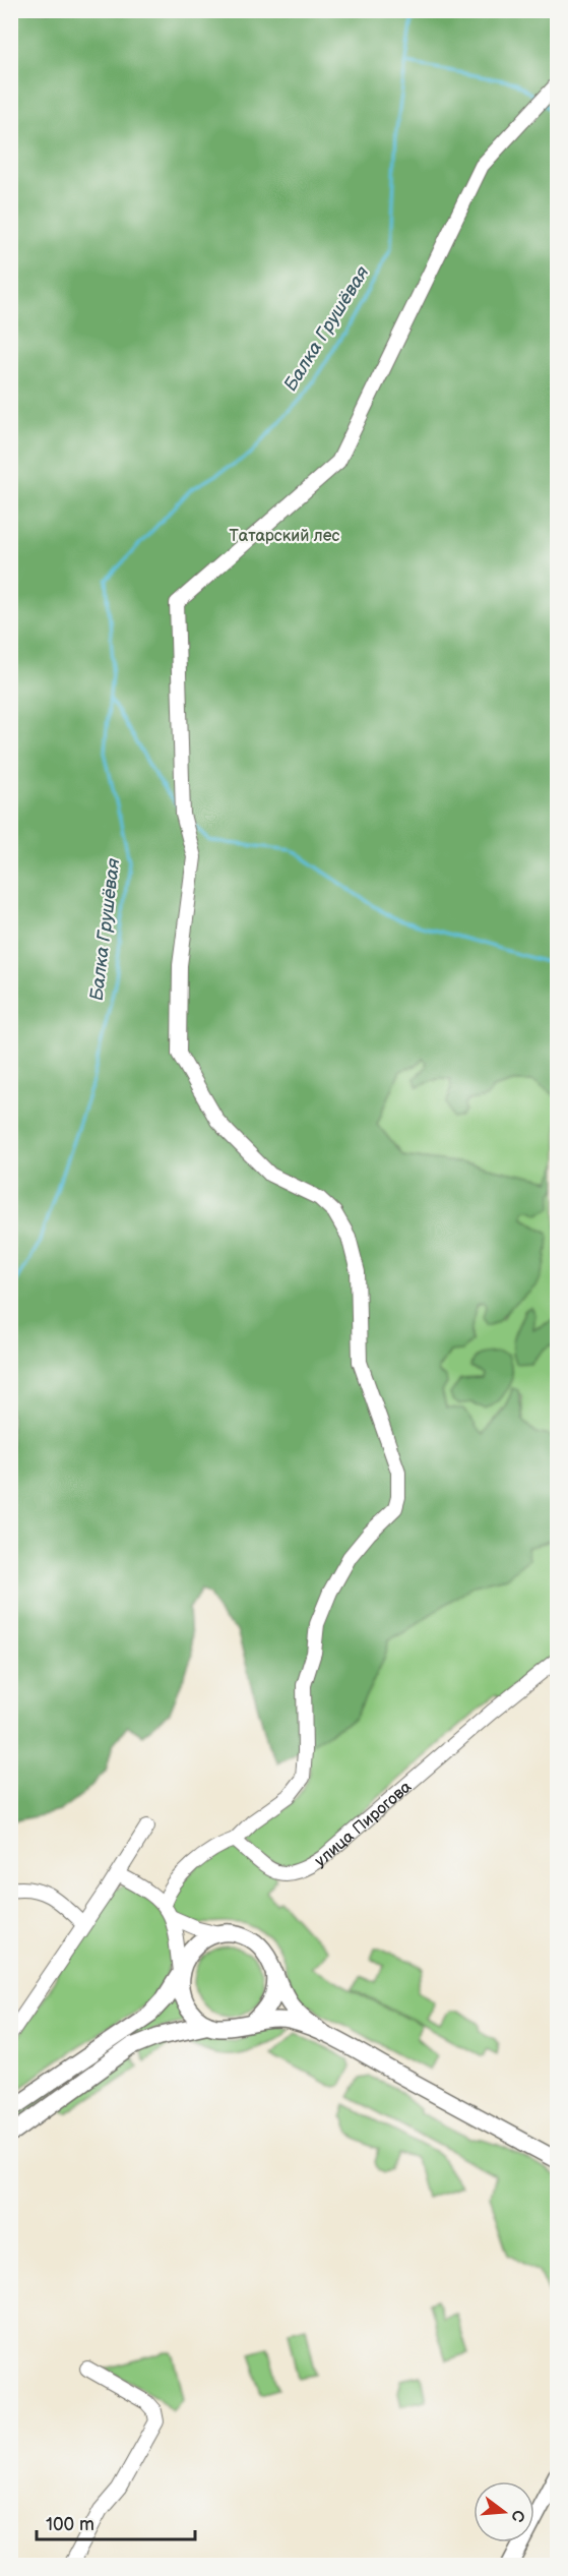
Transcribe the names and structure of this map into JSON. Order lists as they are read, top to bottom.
{
  "streets": {
    "street": ["улица Пирогова"]
  },
  "water": ["Балка Грушёвая"],
  "parks": ["Татарский лес"],
  "scale_bar": "100 m",
  "north": "right"
}
